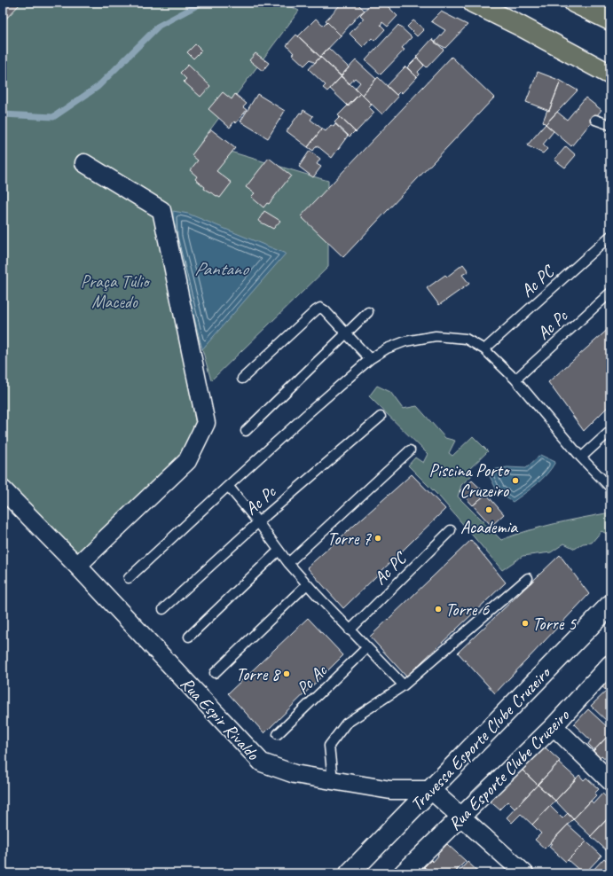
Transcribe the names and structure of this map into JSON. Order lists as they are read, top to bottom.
{
  "streets": {
    "street": ["Rua Espir Rivaldo", "Travessa Esporte Clube Cruzeiro", "Rua Esporte Clube Cruzeiro"],
    "lane": ["Ac PC", "Ac Pc", "Pc Ac"]
  },
  "crossings": [
    ["Ac PC", "Ac Pc"],
    ["Rua Espir Rivaldo", "Travessa Esporte Clube Cruzeiro"]
  ],
  "water": ["Pantano"],
  "parks": ["Praça Túlio Macedo"],
  "places": [
    "Piscina Porto Cruzeiro",
    "Academia",
    "Torre 7",
    "Torre 6",
    "Torre 5",
    "Torre 8"
  ]
}
